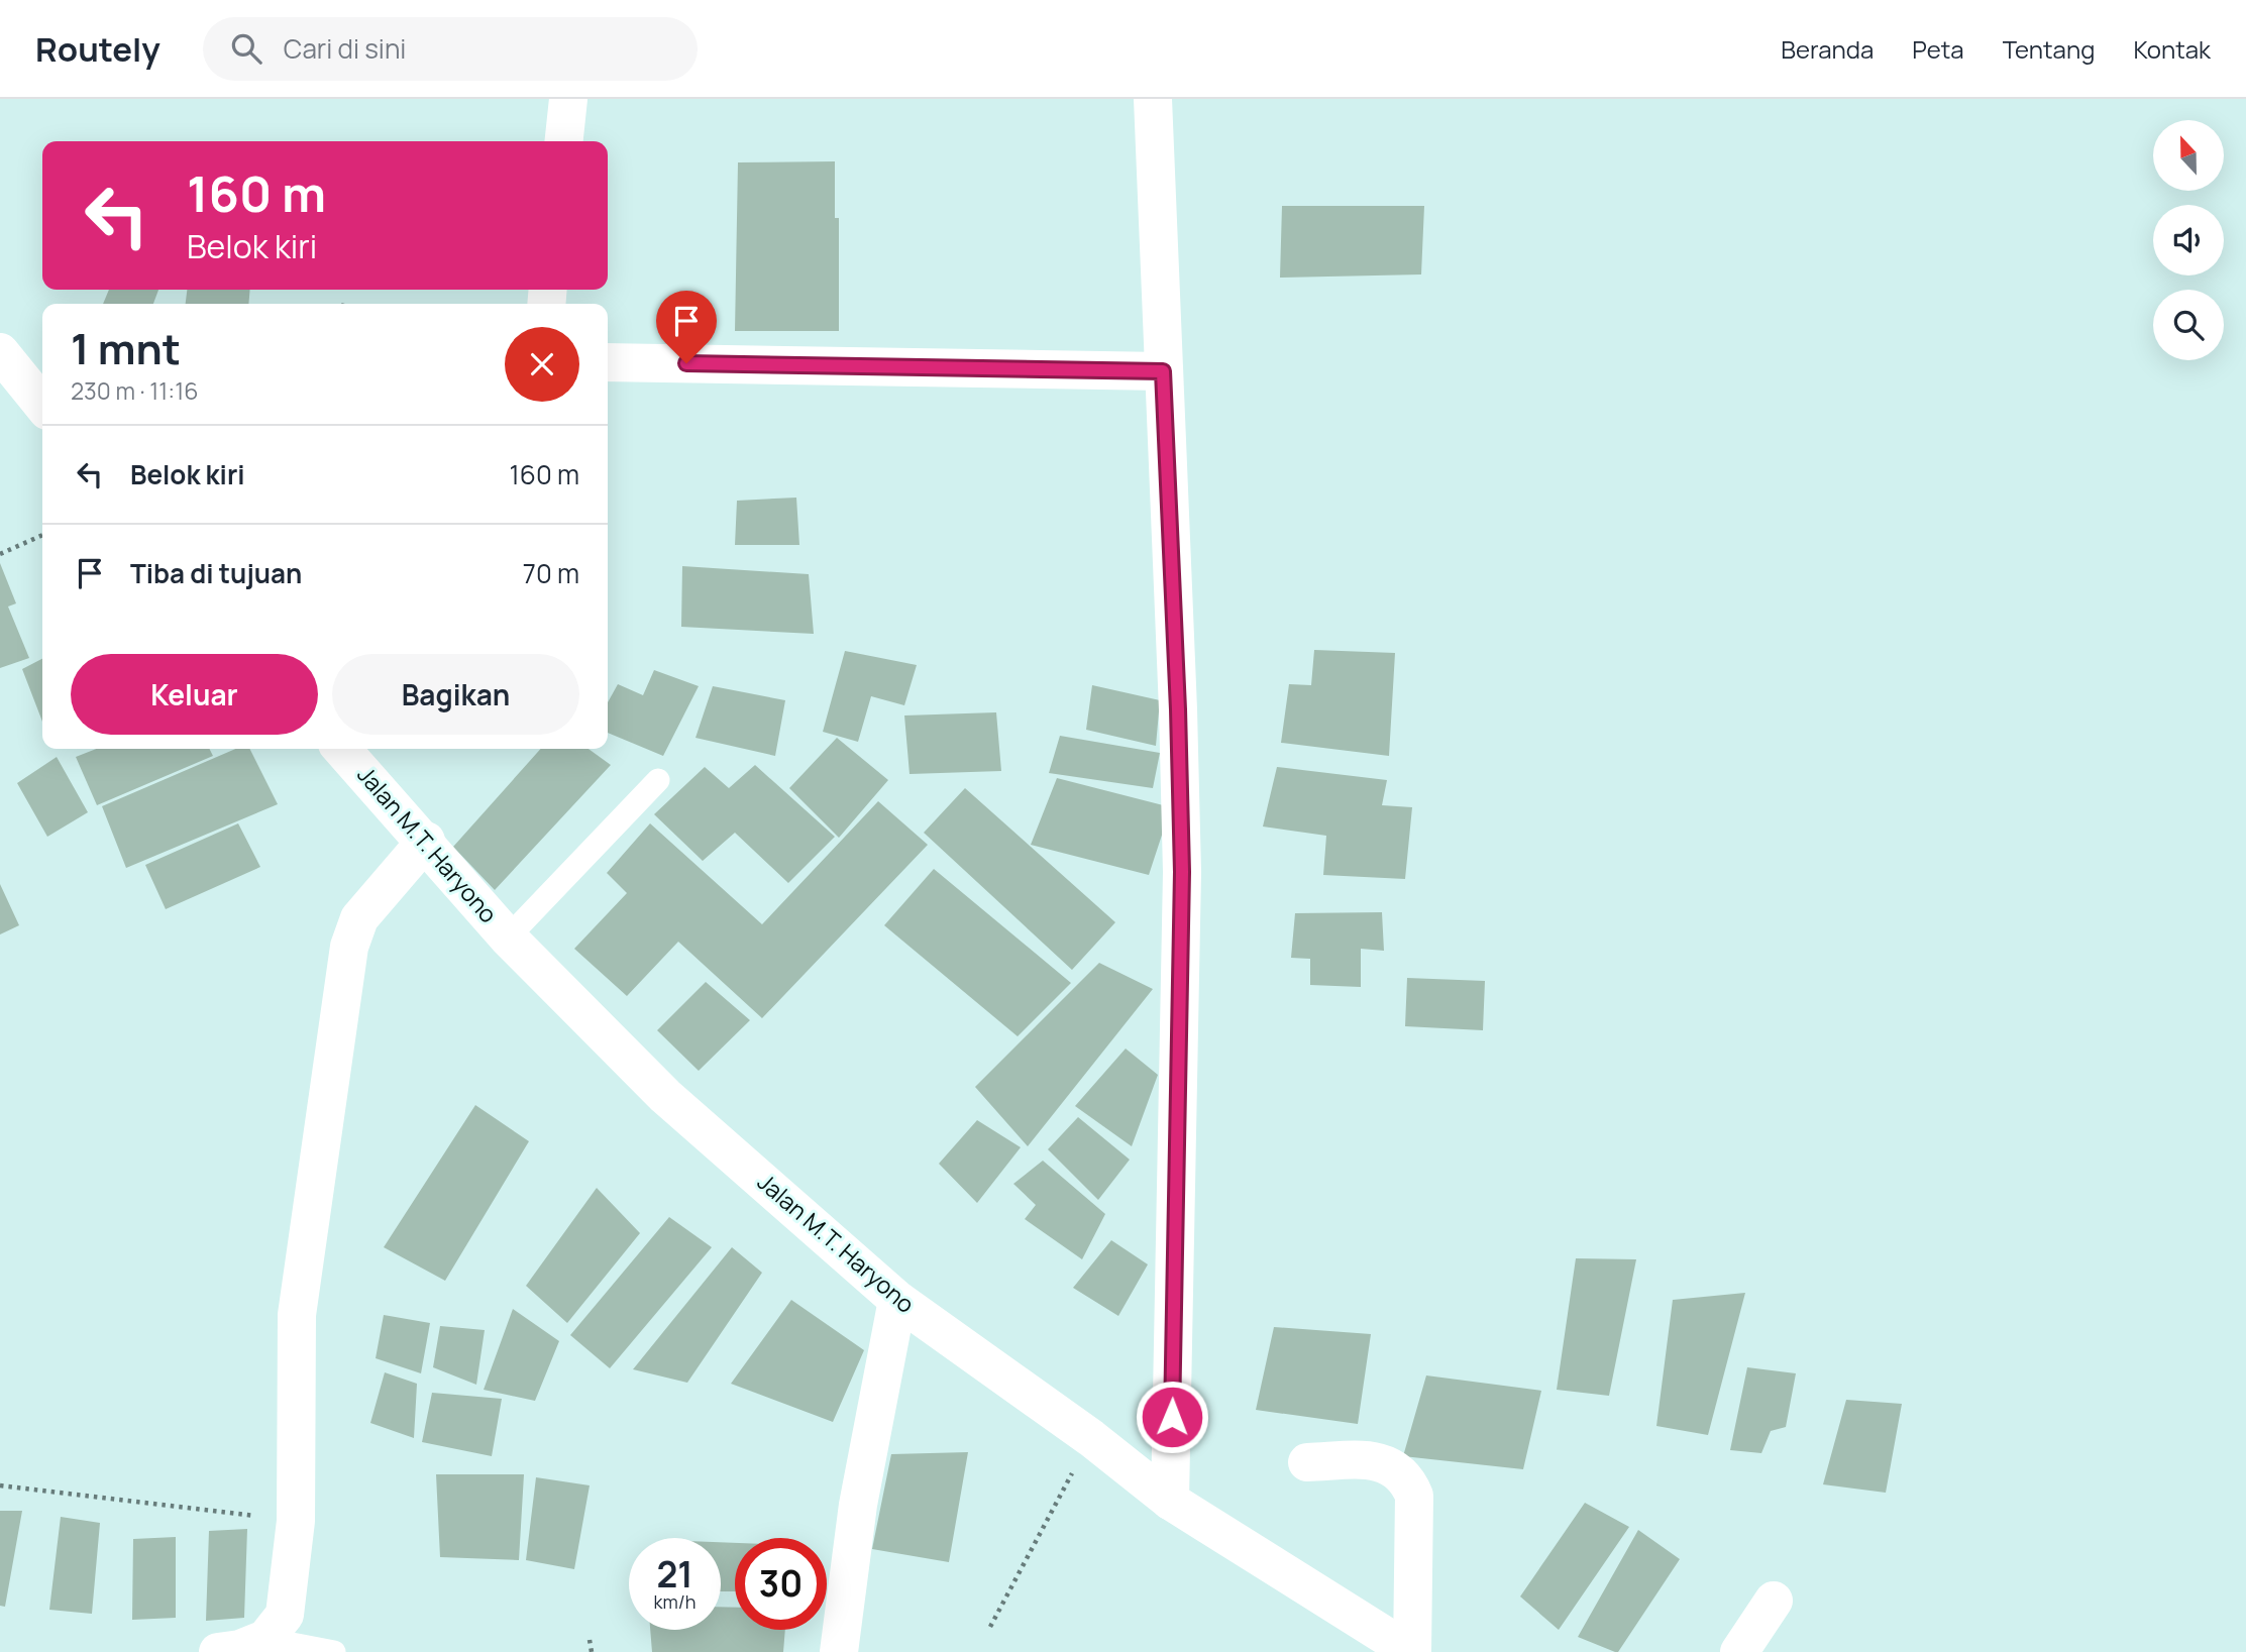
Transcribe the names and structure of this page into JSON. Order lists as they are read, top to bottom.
{
  "streets": {
    "main road": ["Jalan M.T. Haryono"]
  },
  "north": "top",
  "page": {
    "header": "Routely",
    "search": "Cari di sini",
    "nav": [
      "Beranda",
      "Peta",
      "Tentang",
      "Kontak"
    ],
    "turn": ["160 m", "Belok kiri"],
    "heading": ["1 mnt", "230 m · 11:16"],
    "list": [
      {
        "name": "Belok kiri",
        "value": "160 m"
      },
      {
        "name": "Tiba di tujuan",
        "value": "70 m"
      }
    ],
    "buttons": ["Keluar", "Bagikan"],
    "speed": "21 km/h",
    "limit": "30"
  }
}
